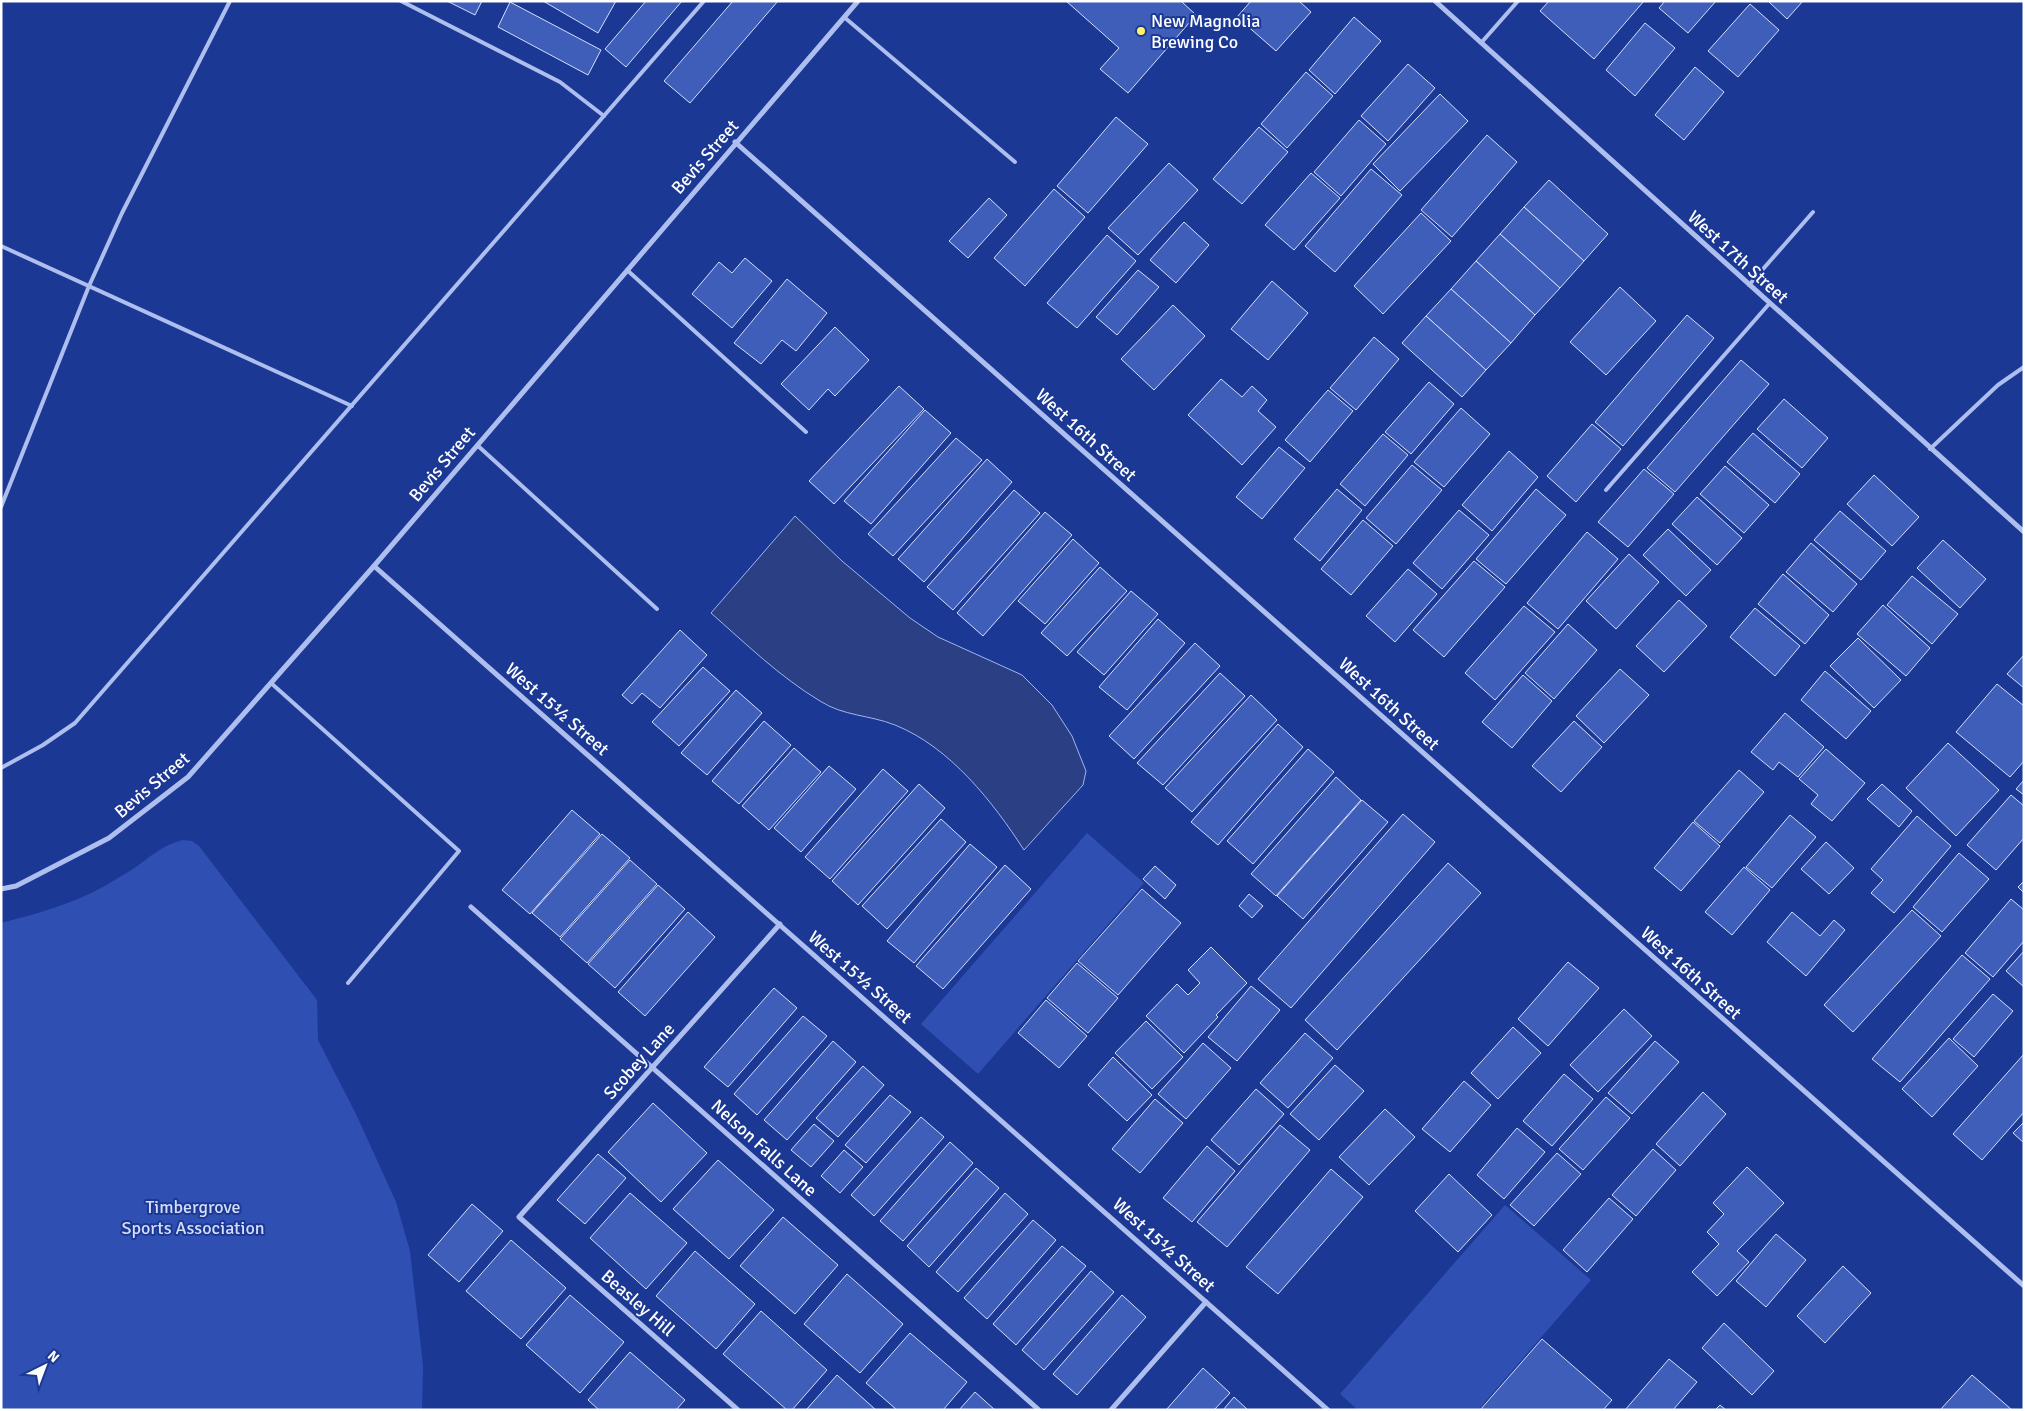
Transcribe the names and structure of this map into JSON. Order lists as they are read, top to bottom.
{
  "streets": {
    "street": [
      "Bevis Street",
      "West 17th Street",
      "West 16th Street",
      "West 15½ Street",
      "Scobey Lane",
      "Nelson Falls Lane",
      "Beasley Hill"
    ]
  },
  "crossings": [
    ["Bevis Street", "West 16th Street"],
    ["Bevis Street", "West 15½ Street"],
    ["West 15½ Street", "Scobey Lane"],
    ["Scobey Lane", "Nelson Falls Lane"],
    ["Scobey Lane", "Beasley Hill"]
  ],
  "parks": ["Timbergrove Sports Association"],
  "places": ["New Magnolia Brewing Co"],
  "north": "top right"
}
